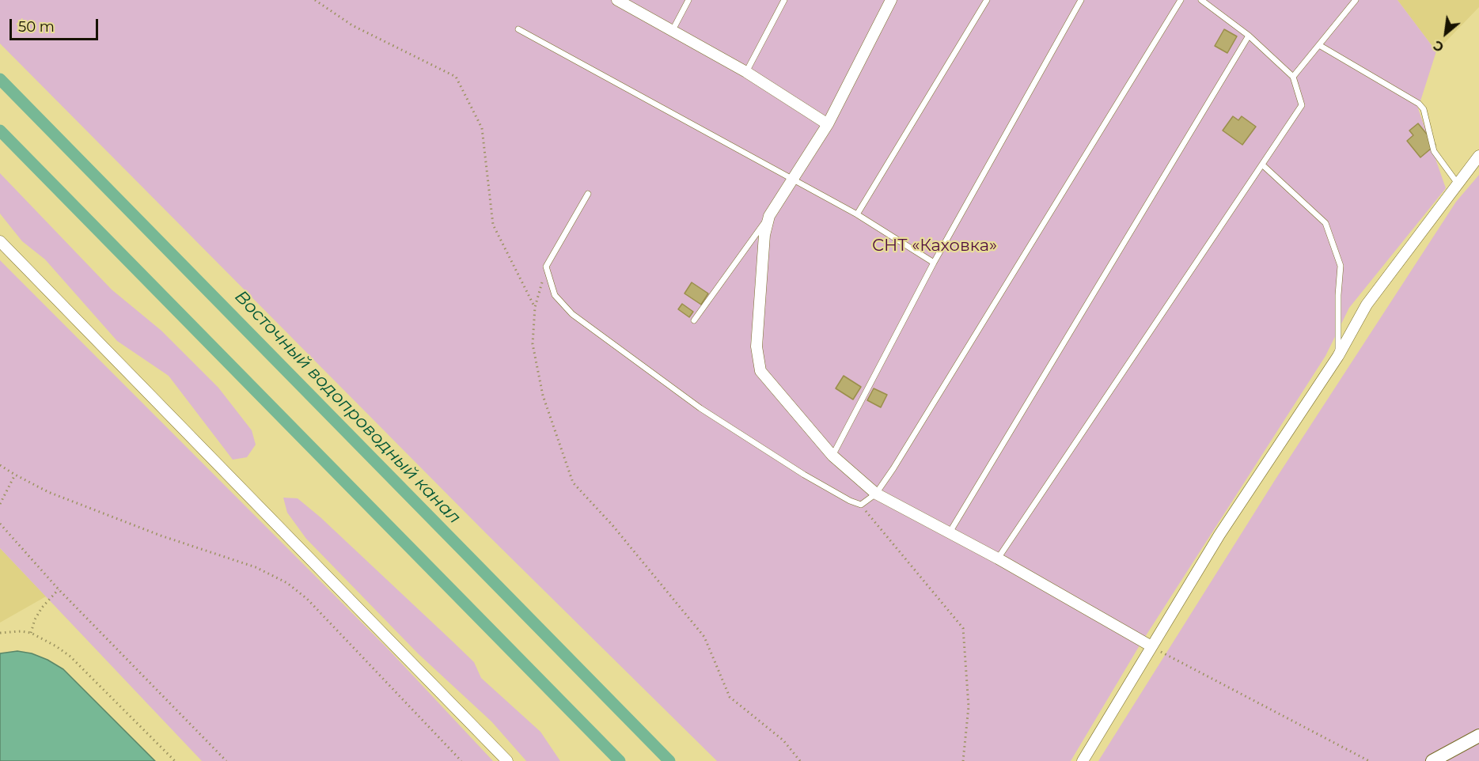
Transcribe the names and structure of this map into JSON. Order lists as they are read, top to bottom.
{
  "water": ["Восточный водопроводный канал"],
  "parks": ["СНТ «Каховка»"],
  "scale_bar": "50 m",
  "north": "bottom left"
}
